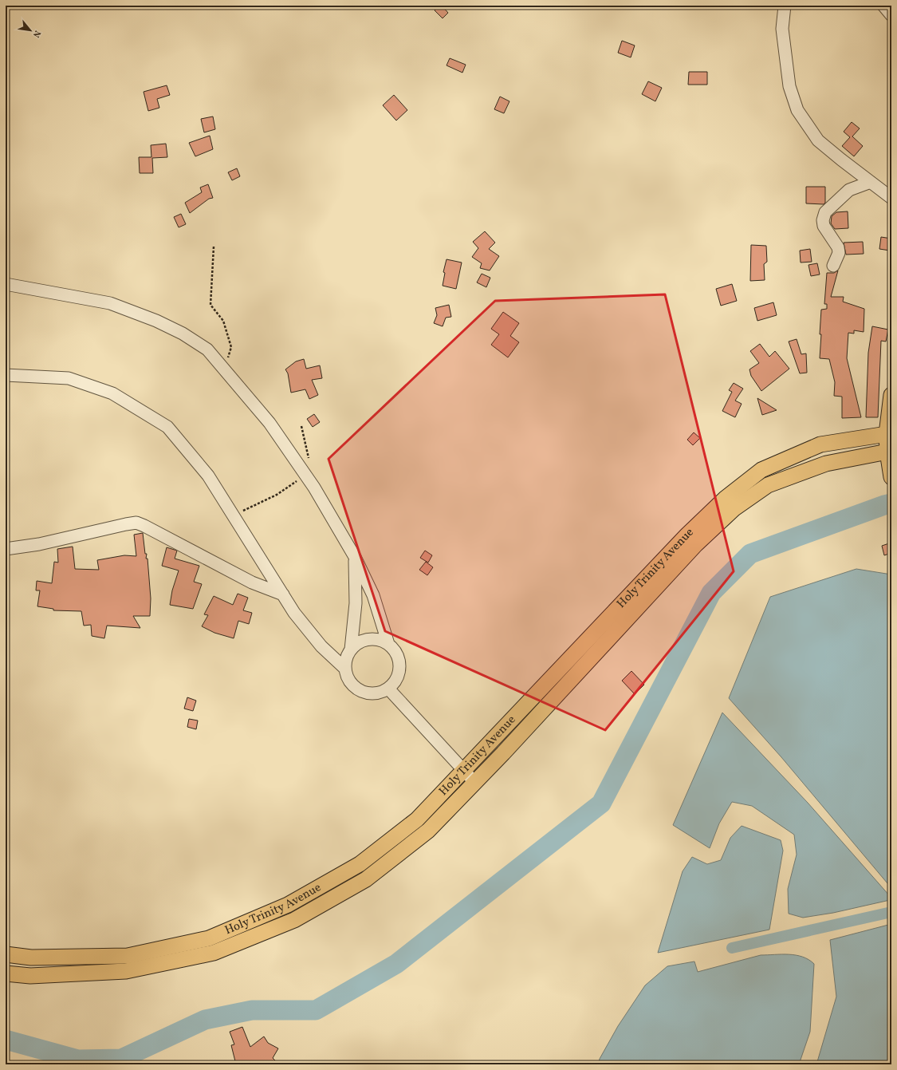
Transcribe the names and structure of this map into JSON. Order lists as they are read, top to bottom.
{
  "streets": {
    "main road": ["Holy Trinity Avenue"]
  },
  "north": "bottom right"
}
